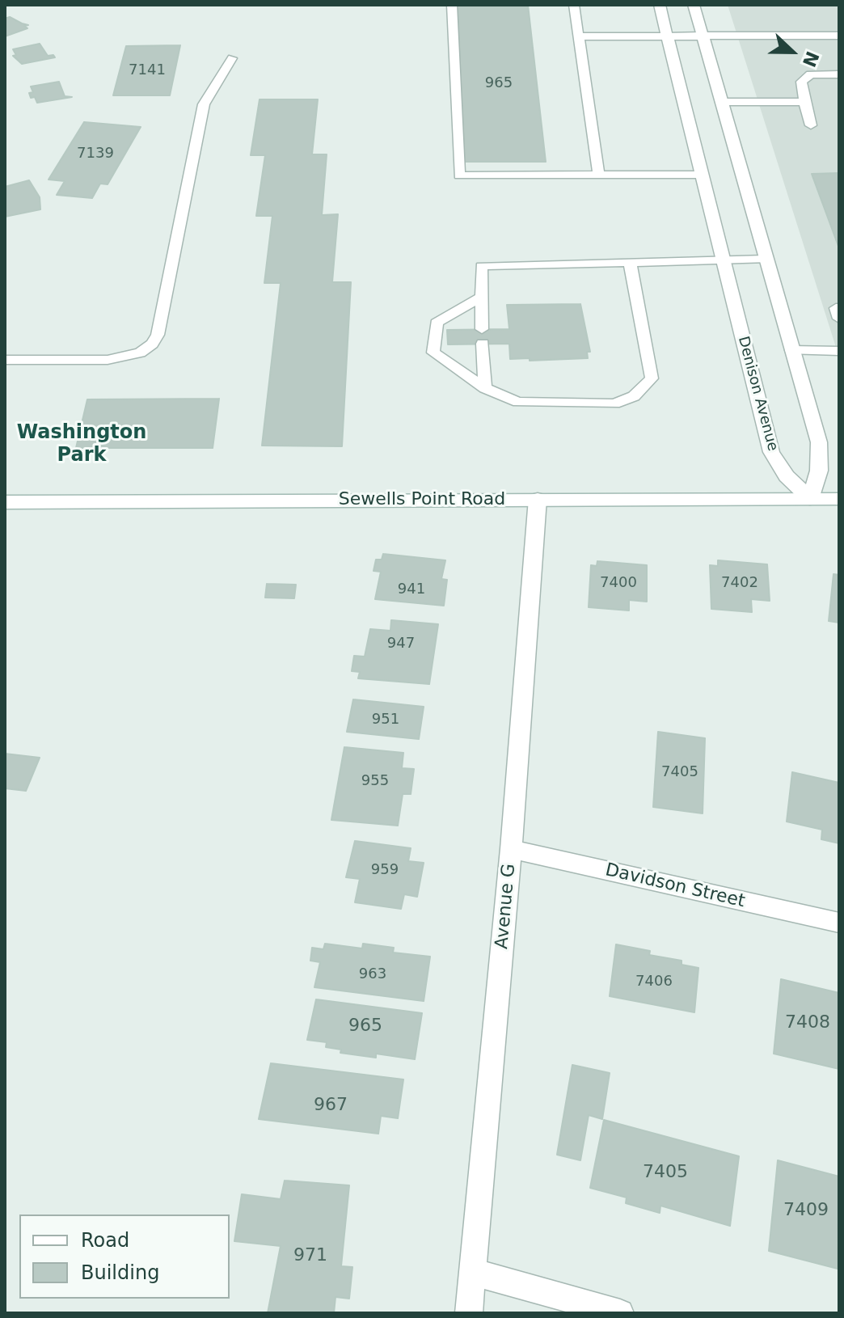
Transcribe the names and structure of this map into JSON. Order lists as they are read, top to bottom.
{
  "streets": {
    "street": [
      "Denison Avenue",
      "Sewells Point Road",
      "Davidson Street",
      "Avenue G"
    ]
  },
  "crossings": [
    ["Denison Avenue", "Sewells Point Road"],
    ["Sewells Point Road", "Avenue G"],
    ["Davidson Street", "Avenue G"]
  ],
  "districts": ["Washington Park"],
  "house_numbers": [
    "7141",
    "965",
    "7139",
    "7400",
    "7402",
    "941",
    "947",
    "951",
    "7405",
    "955",
    "959",
    "963",
    "7406",
    "7408",
    "965",
    "967",
    "7405",
    "7409",
    "971"
  ],
  "legend": ["Road", "Building"],
  "north": "right"
}
